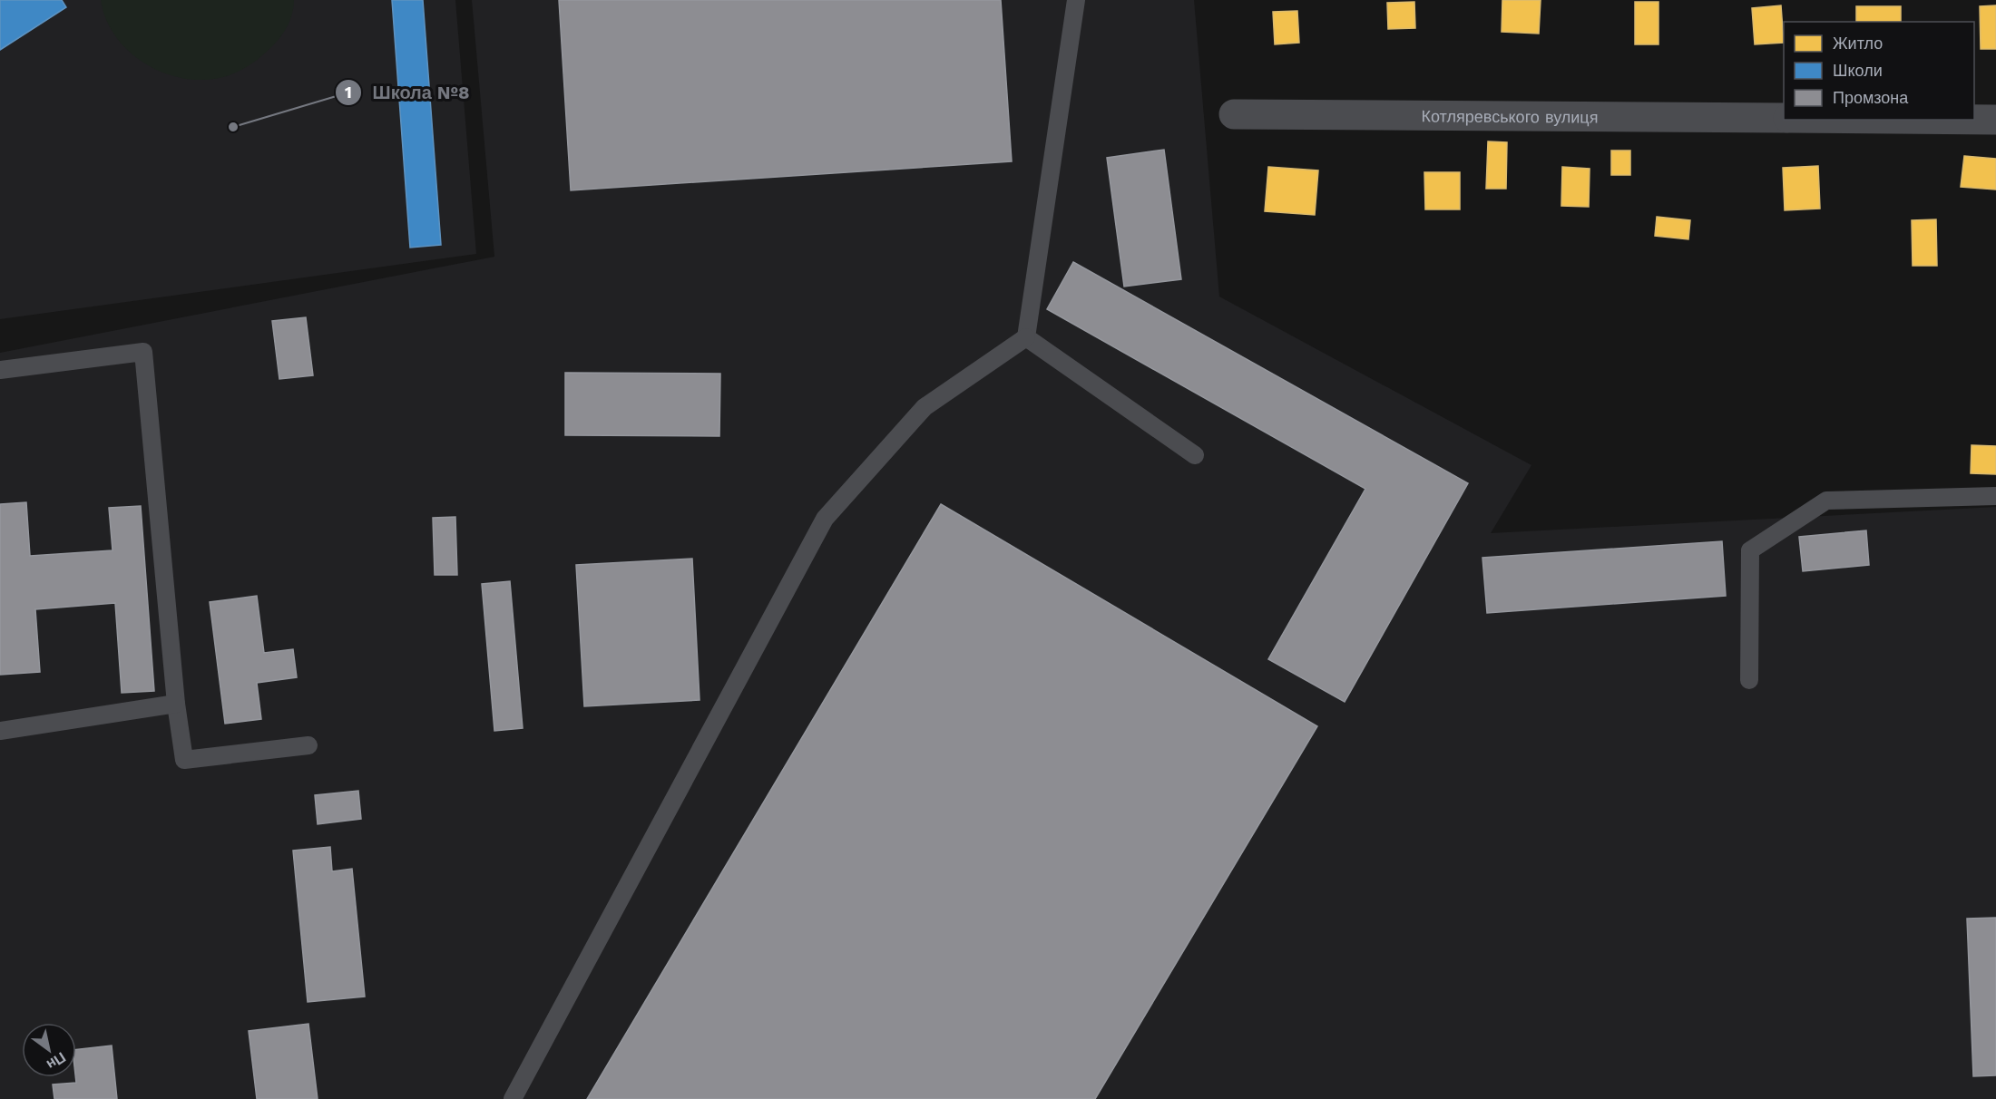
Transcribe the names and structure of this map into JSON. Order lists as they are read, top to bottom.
{
  "streets": {
    "street": ["Котляревського вулиця"]
  },
  "places": ["Школа №8"],
  "legend": ["Житло", "Школи", "Промзона"],
  "north": "bottom right"
}
